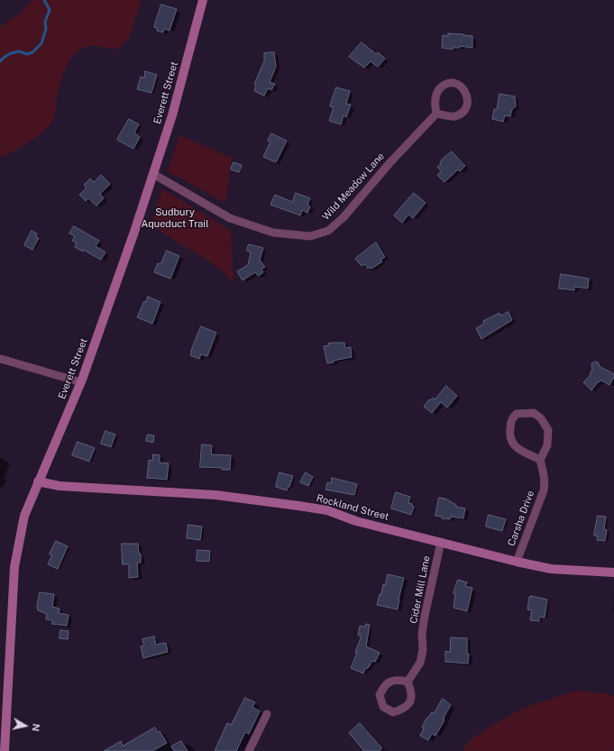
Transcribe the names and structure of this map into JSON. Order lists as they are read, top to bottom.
{
  "streets": {
    "street": [
      "Everett Street",
      "Wild Meadow Lane",
      "Rockland Street",
      "Carsha Drive",
      "Cider Mill Lane"
    ]
  },
  "crossings": [
    ["Everett Street", "Wild Meadow Lane"],
    ["Everett Street", "Rockland Street"],
    ["Rockland Street", "Carsha Drive"],
    ["Rockland Street", "Cider Mill Lane"]
  ],
  "parks": ["Sudbury Aqueduct Trail"],
  "north": "right"
}
